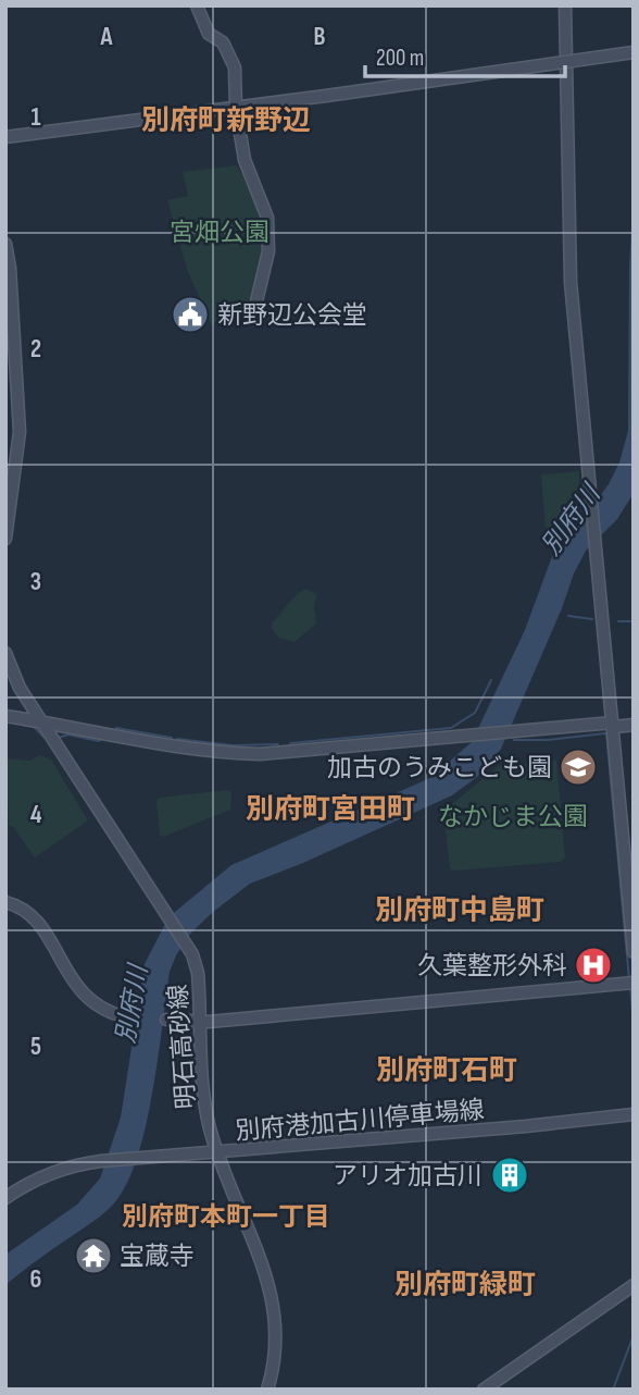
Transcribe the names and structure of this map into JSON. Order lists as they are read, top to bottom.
{
  "streets": {
    "street": ["明石高砂線", "別府港加古川停車場線"]
  },
  "crossings": [
    ["明石高砂線", "別府港加古川停車場線"]
  ],
  "districts": [
    "別府町新野辺",
    "別府町宮田町",
    "別府町中島町",
    "別府町石町",
    "別府町本町一丁目",
    "別府町緑町"
  ],
  "water": ["別府川"],
  "parks": ["宮畑公園", "なかじま公園"],
  "places": {
    "public building": ["新野辺公会堂"],
    "school or university": ["加古のうみこども園"],
    "hospital": ["久葉整形外科"],
    "building": ["アリオ加古川"],
    "temple": ["宝蔵寺"]
  },
  "scale_bar": "200 m",
  "grid": {
    "columns": ["A", "B"],
    "rows": [
      "1",
      "2",
      "3",
      "4",
      "5",
      "6"
    ]
  }
}
